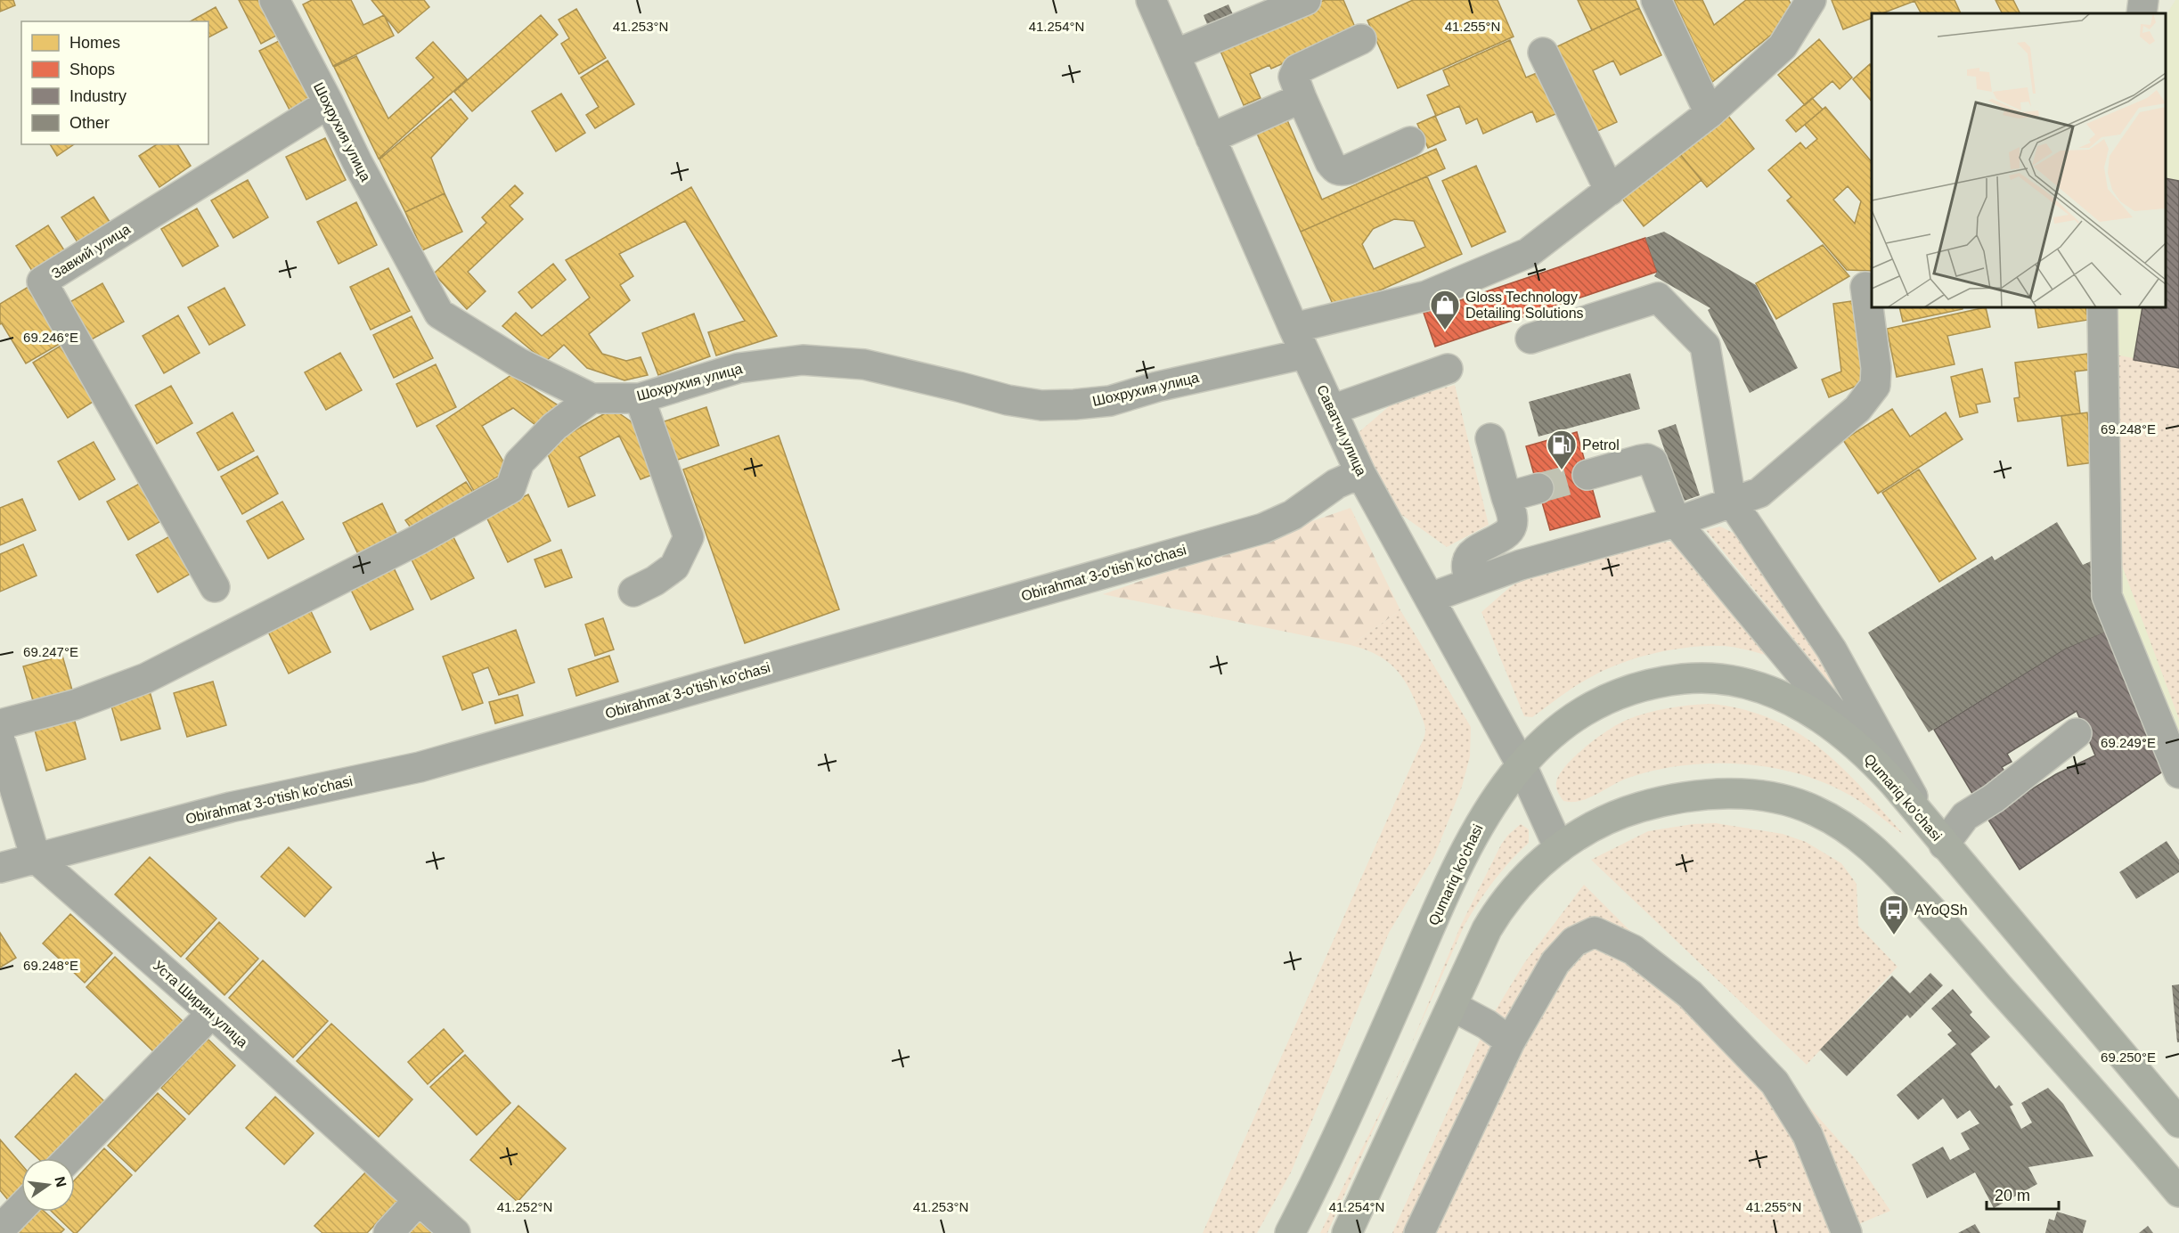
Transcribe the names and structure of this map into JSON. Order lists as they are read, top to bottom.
{
  "streets": {
    "main road": ["Qumariq ko'chasi"],
    "street": [
      "Шохрухия улица",
      "Завкий улица",
      "Саватчи улица",
      "Obirahmat 3-o'tish ko'chasi",
      "Уста Ширин улица"
    ]
  },
  "crossings": [
    ["Шохрухия улица", "Завкий улица"],
    ["Шохрухия улица", "Саватчи улица"],
    ["Саватчи улица", "Obirahmat 3-o'tish ko'chasi"],
    ["Саватчи улица", "Qumariq ko'chasi"],
    ["Obirahmat 3-o'tish ko'chasi", "Уста Ширин улица"]
  ],
  "places": {
    "shop": ["Gloss Technology Detailing Solutions"],
    "fuel station": ["Petrol"],
    "bus stop": ["AYoQSh"]
  },
  "legend": [
    "Homes",
    "Shops",
    "Industry",
    "Other"
  ],
  "scale_bar": "20 m",
  "north": "right",
  "coordinates": [
    "41.253°N",
    "41.254°N",
    "41.255°N",
    "69.246°E",
    "69.248°E",
    "69.247°E",
    "69.249°E",
    "69.250°E",
    "41.252°N"
  ]
}
